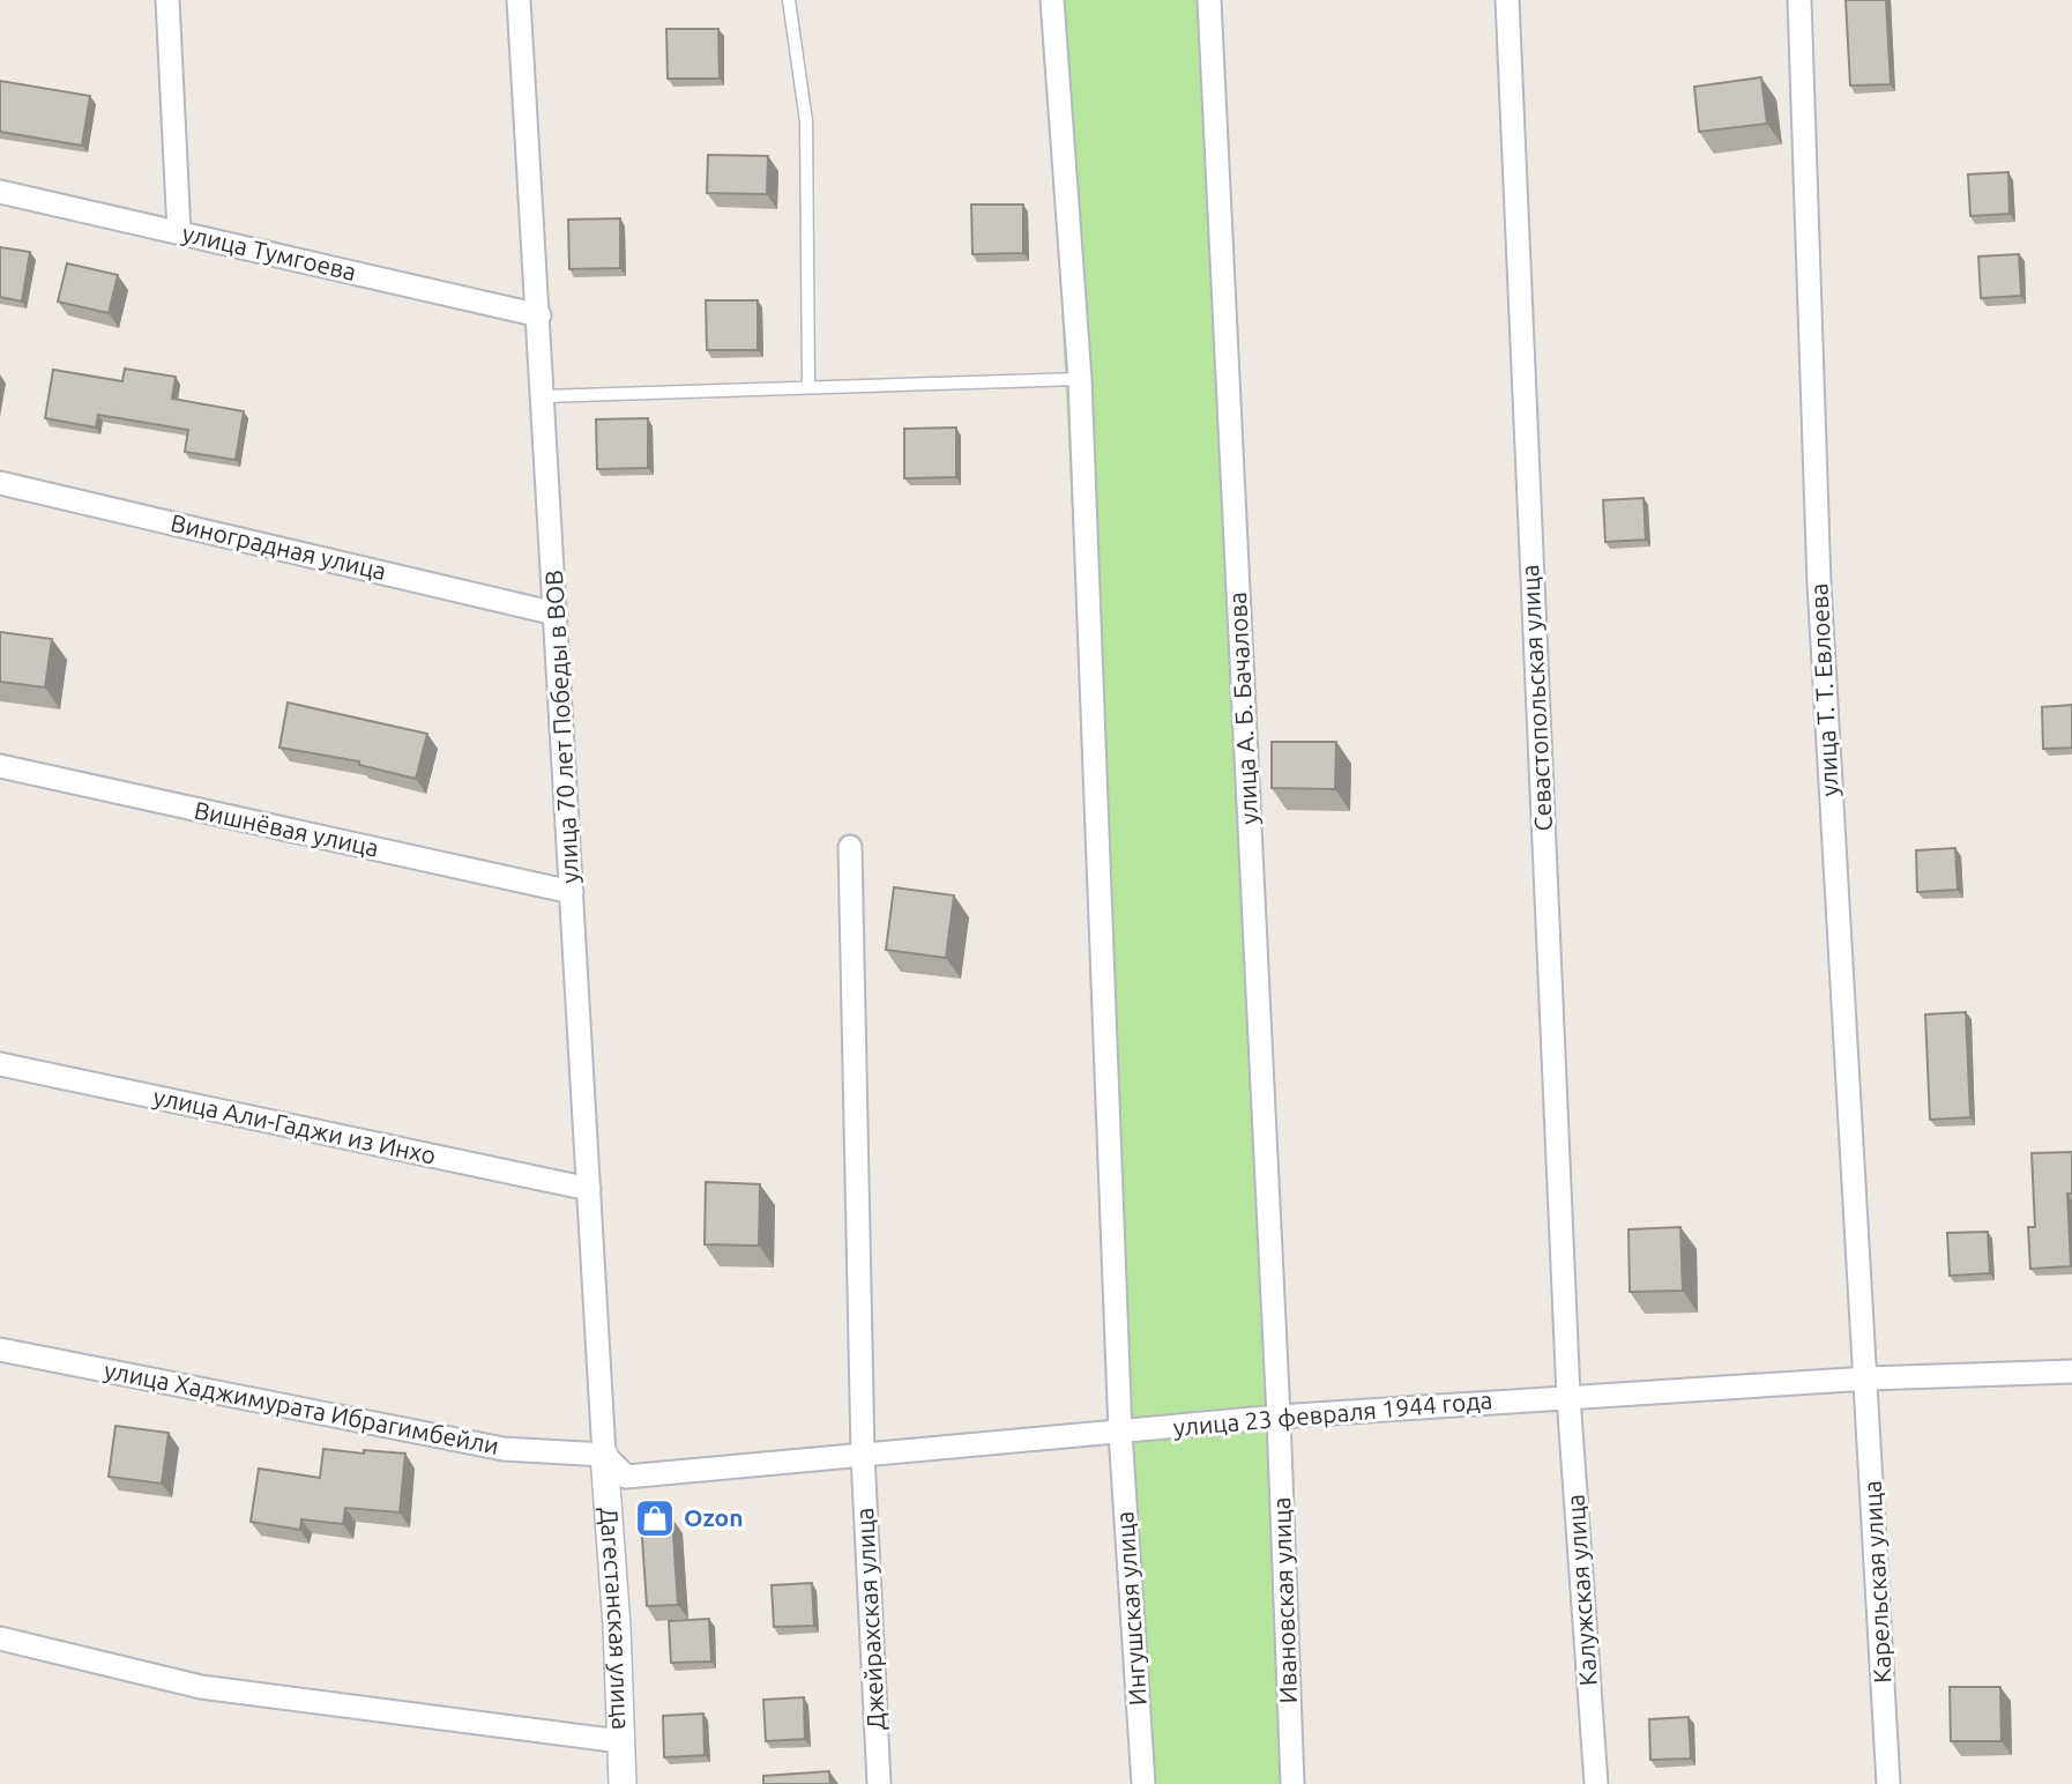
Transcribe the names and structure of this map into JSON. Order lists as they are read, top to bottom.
{
  "streets": {
    "street": [
      "улица Тумгоева",
      "Виноградная улица",
      "улица Т. Т. Евлоева",
      "Севастопольская улица",
      "улица А. Б. Бачалова",
      "улица 70 лет Победы в ВОВ",
      "Вишнёвая улица",
      "улица Али-Гаджи из Инхо",
      "улица Хаджимурата Ибрагимбейли",
      "улица 23 февраля 1944 года",
      "Карельская улица",
      "Калужская улица",
      "Ивановская улица",
      "Ингушская улица",
      "Дагестанская улица",
      "Джейрахская улица"
    ]
  },
  "crossings": [
    ["улица Тумгоева", "улица 70 лет Победы в ВОВ"],
    ["Виноградная улица", "улица 70 лет Победы в ВОВ"],
    ["улица Т. Т. Евлоева", "улица 23 февраля 1944 года"],
    ["улица Т. Т. Евлоева", "Карельская улица"],
    ["Севастопольская улица", "улица 23 февраля 1944 года"],
    ["Севастопольская улица", "Калужская улица"],
    ["улица А. Б. Бачалова", "улица 23 февраля 1944 года"],
    ["улица А. Б. Бачалова", "Ивановская улица"],
    ["улица 70 лет Победы в ВОВ", "Вишнёвая улица"],
    ["улица 70 лет Победы в ВОВ", "улица Али-Гаджи из Инхо"],
    ["улица 70 лет Победы в ВОВ", "улица Хаджимурата Ибрагимбейли"],
    ["улица 70 лет Победы в ВОВ", "улица 23 февраля 1944 года"],
    ["улица 70 лет Победы в ВОВ", "Дагестанская улица"],
    ["улица Хаджимурата Ибрагимбейли", "улица 23 февраля 1944 года"],
    ["улица Хаджимурата Ибрагимбейли", "Дагестанская улица"],
    ["улица 23 февраля 1944 года", "Карельская улица"],
    ["улица 23 февраля 1944 года", "Калужская улица"],
    ["улица 23 февраля 1944 года", "Ивановская улица"],
    ["улица 23 февраля 1944 года", "Ингушская улица"],
    ["улица 23 февраля 1944 года", "Дагестанская улица"],
    ["улица 23 февраля 1944 года", "Джейрахская улица"]
  ],
  "places": {
    "shop": ["Ozon"]
  }
}
